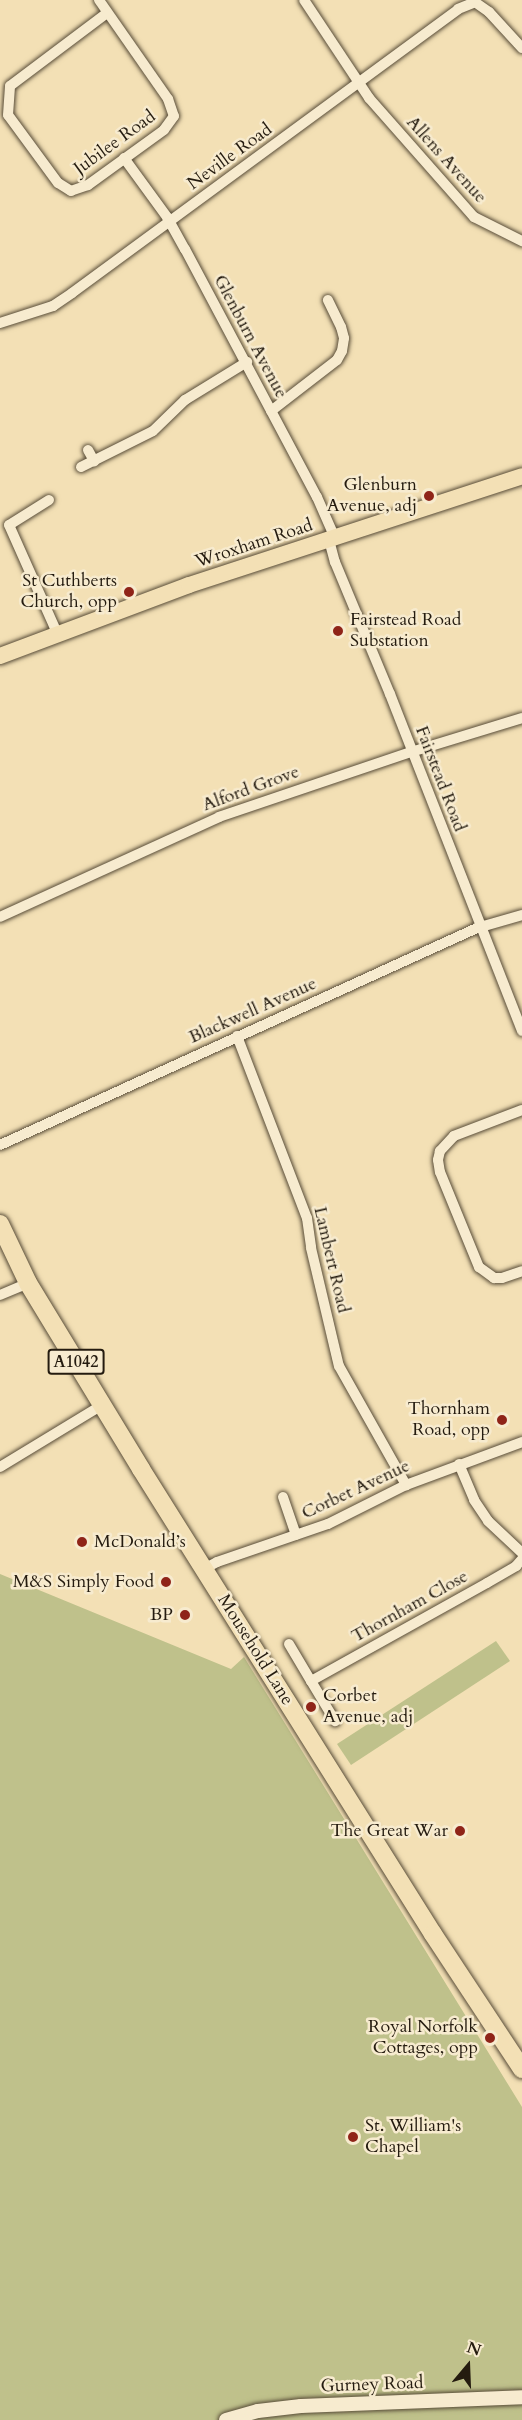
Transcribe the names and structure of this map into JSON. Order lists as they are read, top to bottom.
{
  "streets": {
    "highway": ["A1042", "Mousehold Lane"],
    "main road": ["Wroxham Road"],
    "street": [
      "Jubilee Road",
      "Neville Road",
      "Allens Avenue",
      "Glenburn Avenue",
      "Fairstead Road",
      "Alford Grove",
      "Blackwell Avenue",
      "Lambert Road",
      "Corbet Avenue",
      "Thornham Close",
      "Gurney Road"
    ]
  },
  "crossings": [
    ["Jubilee Road", "Glenburn Avenue"],
    ["Neville Road", "Allens Avenue"],
    ["Neville Road", "Glenburn Avenue"],
    ["Glenburn Avenue", "Wroxham Road"],
    ["Glenburn Avenue", "Fairstead Road"],
    ["Wroxham Road", "Fairstead Road"],
    ["Fairstead Road", "Alford Grove"],
    ["Fairstead Road", "Blackwell Avenue"],
    ["Blackwell Avenue", "Lambert Road"],
    ["Lambert Road", "Corbet Avenue"],
    ["Corbet Avenue", "Mousehold Lane"]
  ],
  "places": [
    "Glenburn Avenue, adj",
    "St Cuthberts Church, opp",
    "Fairstead Road Substation",
    "Thornham Road, opp",
    "McDonald’s",
    "M&S Simply Food",
    "BP",
    "Corbet Avenue, adj",
    "The Great War",
    "Royal Norfolk Cottages, opp",
    "St. William's Chapel"
  ],
  "north": "top"
}
